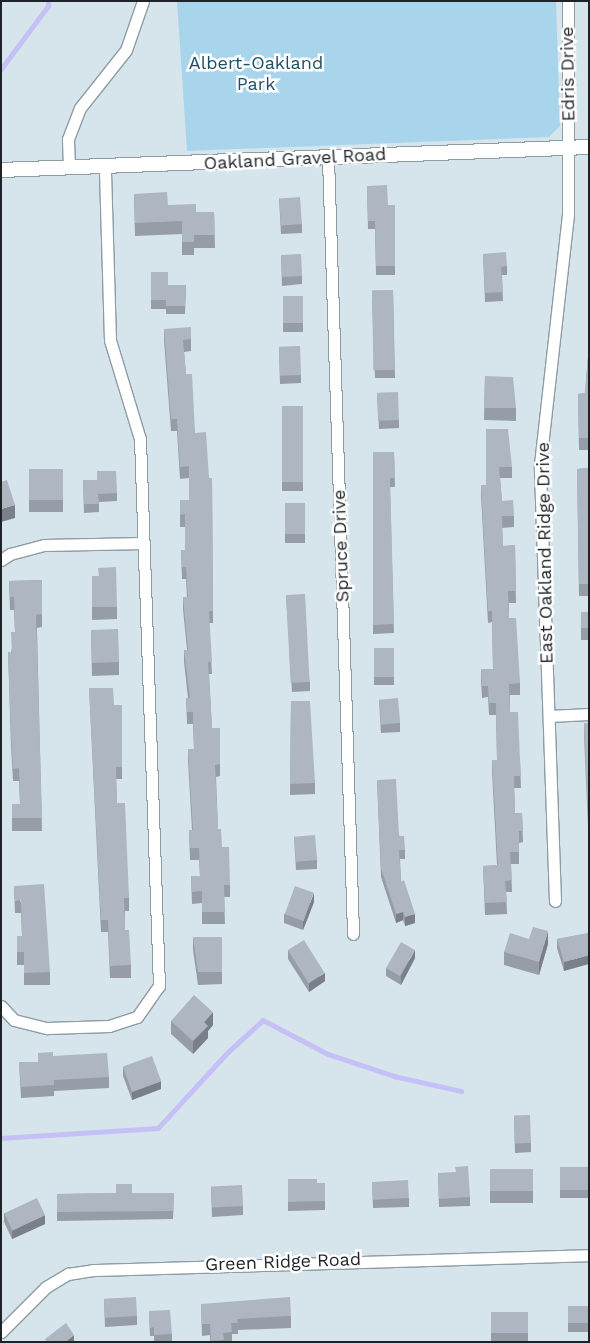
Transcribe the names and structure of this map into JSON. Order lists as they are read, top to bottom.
{
  "streets": {
    "street": [
      "Edris Drive",
      "Oakland Gravel Road",
      "Spruce Drive",
      "East Oakland Ridge Drive",
      "Green Ridge Road"
    ]
  },
  "crossings": [
    ["Edris Drive", "Oakland Gravel Road"],
    ["Edris Drive", "East Oakland Ridge Drive"],
    ["Oakland Gravel Road", "Spruce Drive"],
    ["Oakland Gravel Road", "East Oakland Ridge Drive"]
  ],
  "parks": ["Albert-Oakland Park"]
}
